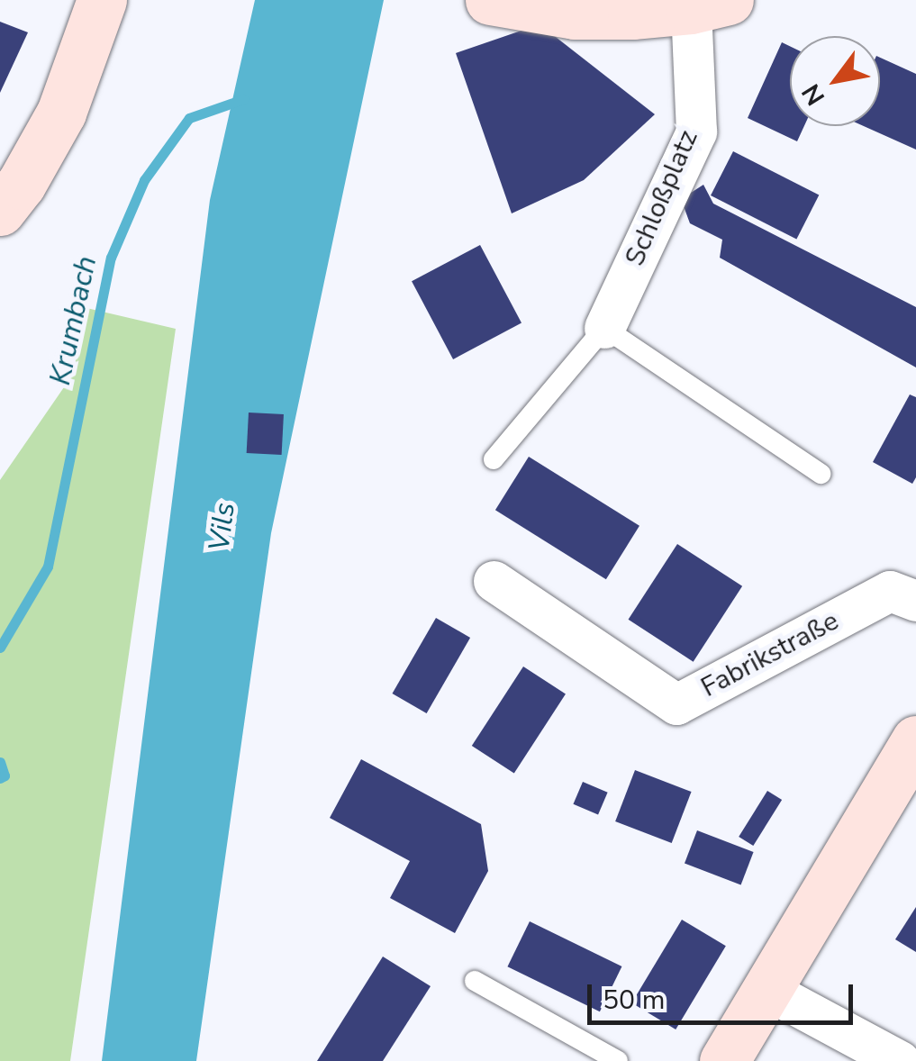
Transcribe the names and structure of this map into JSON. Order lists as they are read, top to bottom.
{
  "streets": {
    "street": ["Schloßplatz", "Fabrikstraße"]
  },
  "water": ["Krumbach", "Vils"],
  "scale_bar": "50 m",
  "north": "bottom left"
}
